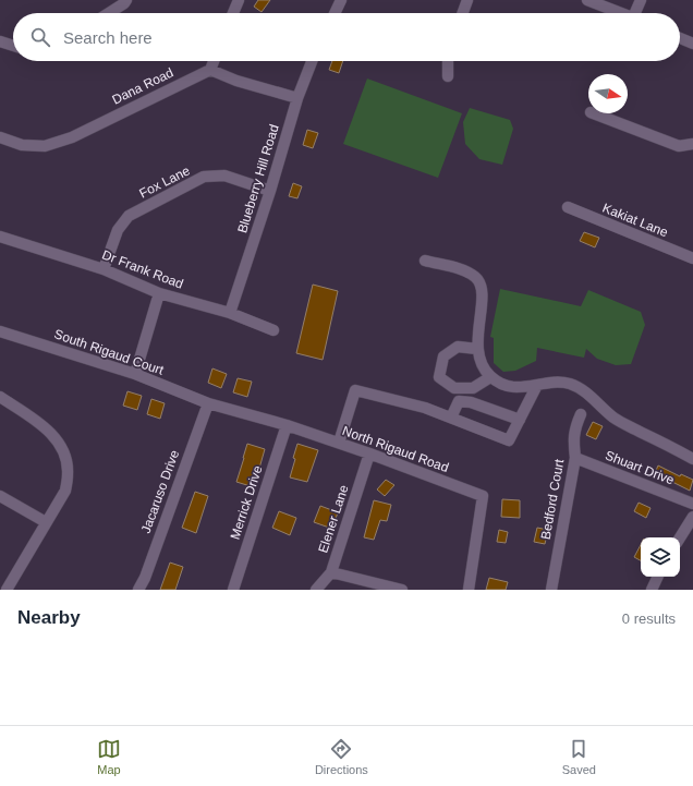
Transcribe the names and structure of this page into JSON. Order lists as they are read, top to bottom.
{
  "streets": {
    "street": [
      "Dana Road",
      "Blueberry Hill Road",
      "Fox Lane",
      "Kakiat Lane",
      "Dr Frank Road",
      "South Rigaud Court",
      "North Rigaud Road",
      "Shuart Drive",
      "Jacaruso Drive",
      "Bedford Court",
      "Merrick Drive",
      "Elener Lane"
    ]
  },
  "crossings": [
    ["Blueberry Hill Road", "Fox Lane"],
    ["Blueberry Hill Road", "Dr Frank Road"],
    ["Fox Lane", "Dr Frank Road"],
    ["South Rigaud Court", "North Rigaud Road"],
    ["South Rigaud Court", "Jacaruso Drive"],
    ["North Rigaud Road", "Jacaruso Drive"],
    ["North Rigaud Road", "Merrick Drive"],
    ["North Rigaud Road", "Elener Lane"],
    ["Shuart Drive", "Bedford Court"]
  ],
  "north": "right",
  "page": {
    "search": "Search here",
    "heading": ["Nearby", "0 results"],
    "nav": ["Map", "Directions", "Saved"]
  }
}
